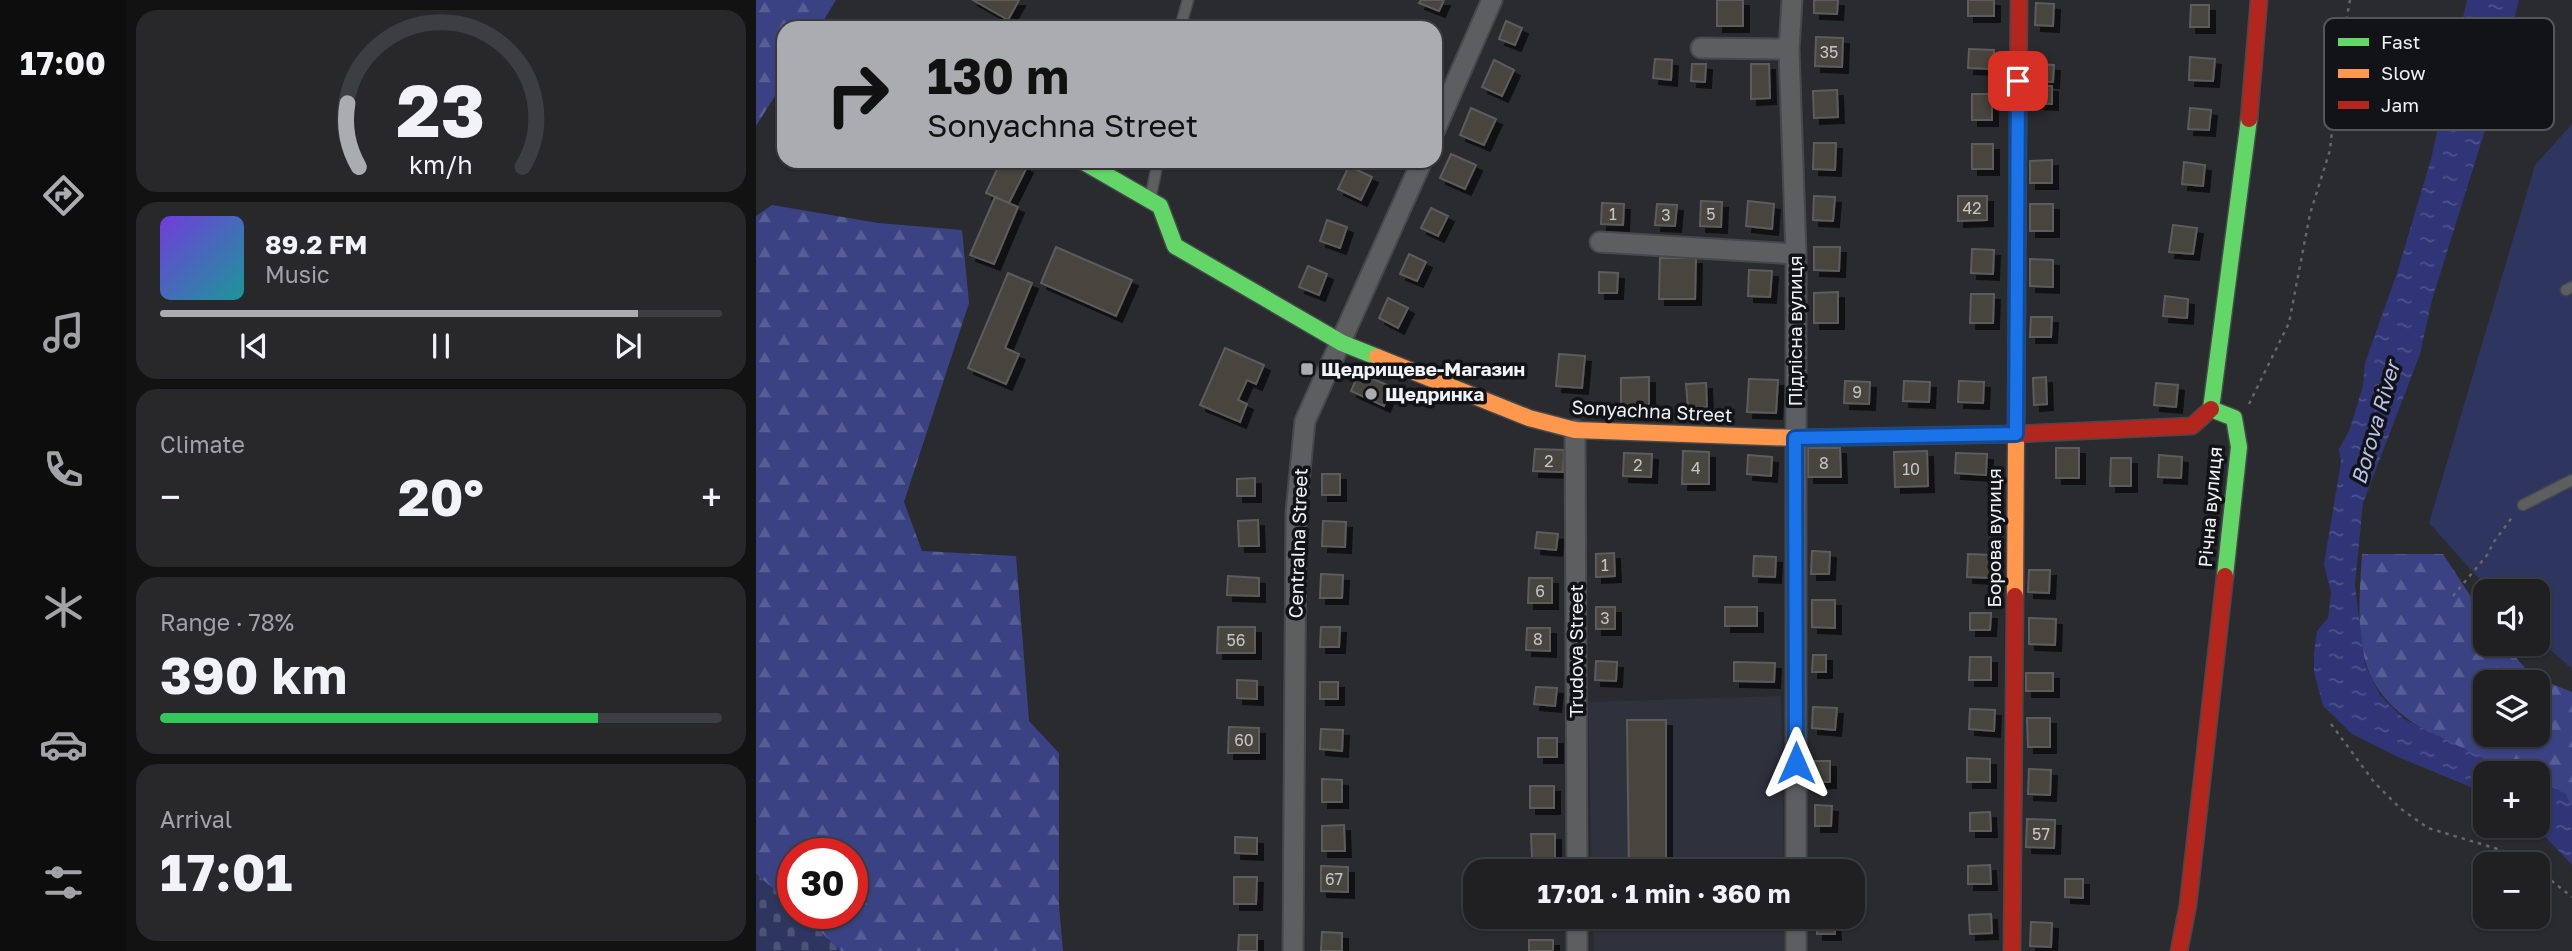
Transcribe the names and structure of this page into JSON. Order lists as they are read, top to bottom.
{
  "streets": {
    "street": [
      "Підлісна вулиця",
      "Sonyachna Street",
      "Річна вулиця",
      "Борова вулиця",
      "Centralna Street",
      "Trudova Street"
    ]
  },
  "crossings": [
    ["Підлісна вулиця", "Sonyachna Street"],
    ["Sonyachna Street", "Борова вулиця"],
    ["Sonyachna Street", "Centralna Street"],
    ["Sonyachna Street", "Trudova Street"]
  ],
  "water": ["Borova River"],
  "places": {
    "transit": ["Щедрищеве-Магазин"],
    "other": ["Щедринка"]
  },
  "house_numbers": [
    "35",
    "42",
    "1",
    "5",
    "3",
    "9",
    "2",
    "8",
    "2",
    "4",
    "10",
    "1",
    "6",
    "3",
    "8",
    "56",
    "60",
    "57",
    "67"
  ],
  "legend": ["Fast", "Slow", "Jam"],
  "page": {
    "tabs": "17:00",
    "turn": ["130 m", "Sonyachna Street"],
    "song": ["89.2 FM", "Music"],
    "tile": [
      "Climate",
      ["Range · 78%", "390 km"],
      ["Arrival", "17:01"]
    ],
    "heat": ["−", "20°", "+"],
    "map_buttons": ["+", "−"],
    "limit": "30",
    "trip": "17:01 · 1 min · 360 m",
    "gauge": ["23", "km/h"]
  }
}
